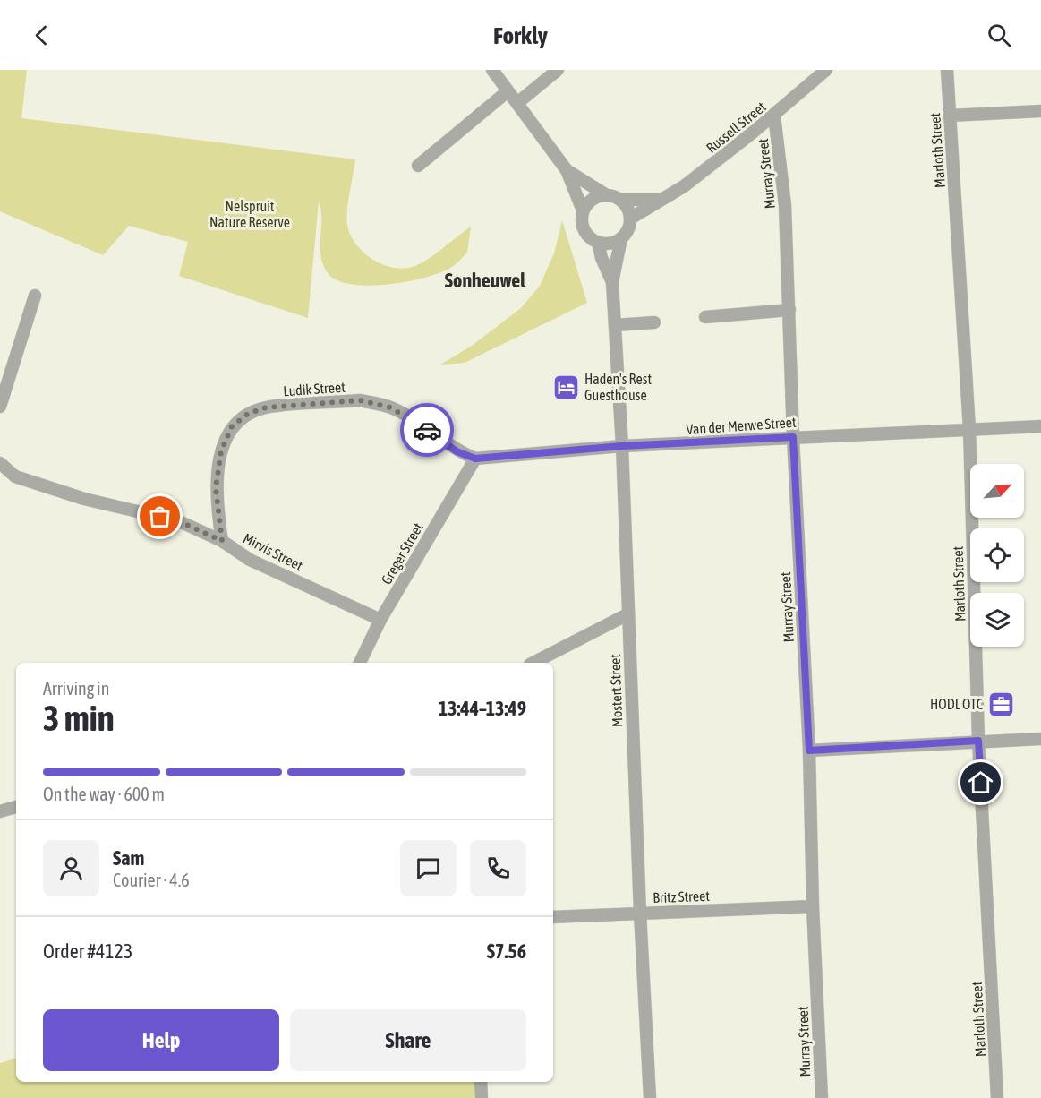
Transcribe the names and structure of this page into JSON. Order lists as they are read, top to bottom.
{
  "streets": {
    "street": [
      "Russell Street",
      "Marloth Street",
      "Murray Street",
      "Ludik Street",
      "Van der Merwe Street",
      "Mirvis Street",
      "Greger Street",
      "Mostert Street",
      "Britz Street"
    ]
  },
  "crossings": [
    ["Russell Street", "Murray Street"],
    ["Russell Street", "Mostert Street"],
    ["Marloth Street", "Van der Merwe Street"],
    ["Murray Street", "Van der Merwe Street"],
    ["Murray Street", "Britz Street"],
    ["Ludik Street", "Van der Merwe Street"],
    ["Ludik Street", "Mirvis Street"],
    ["Ludik Street", "Greger Street"],
    ["Van der Merwe Street", "Greger Street"],
    ["Van der Merwe Street", "Mostert Street"],
    ["Mirvis Street", "Greger Street"],
    ["Mostert Street", "Britz Street"]
  ],
  "districts": ["Sonheuwel"],
  "parks": ["Nelspruit Nature Reserve"],
  "places": {
    "hotel": ["Haden's Rest Guesthouse"],
    "office": ["HODL OTC"]
  },
  "north": "top right",
  "page": {
    "header": "Forkly",
    "heading": ["3 min", "Arriving in", "13:44–13:49"],
    "panel": [
      "Sam",
      "Courier · 4.6",
      "Order #4123",
      "$7.56"
    ],
    "bar": "On the way · 600 m",
    "buttons": ["Help", "Share"]
  }
}
